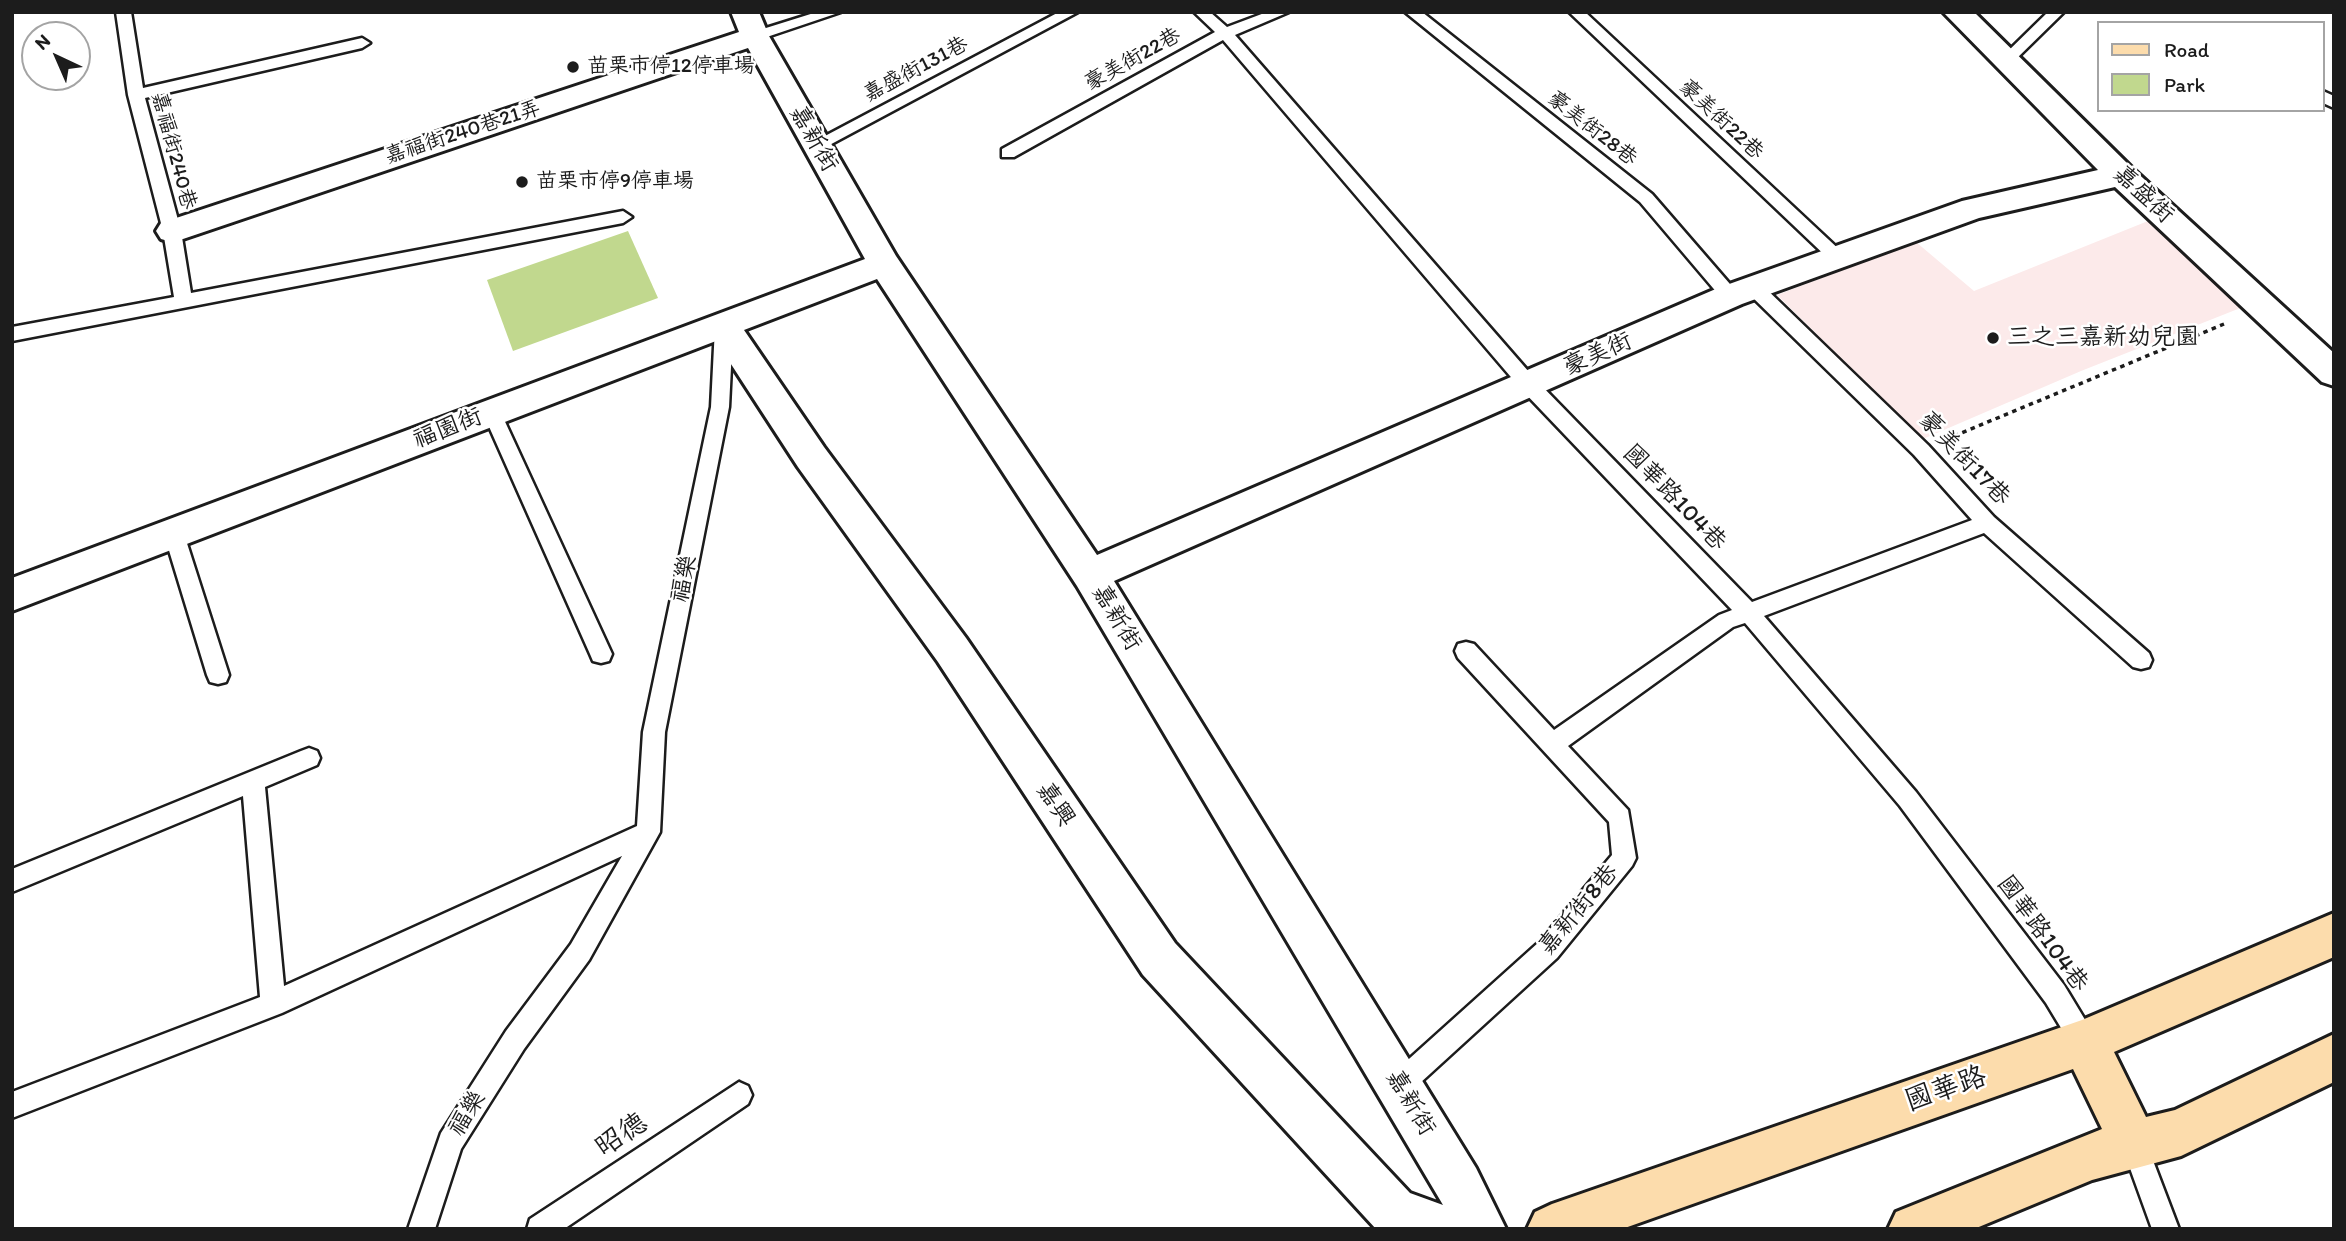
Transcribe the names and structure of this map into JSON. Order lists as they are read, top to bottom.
{
  "streets": {
    "main road": ["國華路"],
    "street": [
      "嘉福街240巷21弄",
      "嘉新街",
      "嘉盛街",
      "豪美街",
      "福園街",
      "嘉興"
    ],
    "lane": [
      "豪美街22巷",
      "嘉盛街131巷",
      "豪美街28巷",
      "嘉福街240巷",
      "豪美街17巷",
      "國華路104巷",
      "福樂",
      "嘉新街8巷",
      "昭德"
    ]
  },
  "crossings": [
    ["豪美街22巷", "豪美街"],
    ["豪美街22巷", "國華路104巷"],
    ["嘉盛街131巷", "嘉新街"],
    ["豪美街28巷", "豪美街"],
    ["豪美街28巷", "豪美街17巷"],
    ["嘉福街240巷21弄", "嘉新街"],
    ["嘉福街240巷21弄", "嘉福街240巷"],
    ["嘉新街", "豪美街"],
    ["嘉新街", "福園街"],
    ["嘉新街", "嘉新街8巷"],
    ["嘉盛街", "豪美街"],
    ["豪美街", "豪美街17巷"],
    ["豪美街", "國華路104巷"],
    ["福園街", "福樂"],
    ["福園街", "嘉興"],
    ["國華路104巷", "國華路"],
    ["福樂", "嘉興"]
  ],
  "places": ["苗栗市停12停車場", "苗栗市停9停車場", "三之三嘉新幼兒園"],
  "legend": ["Road", "Park"],
  "north": "top left"
}
